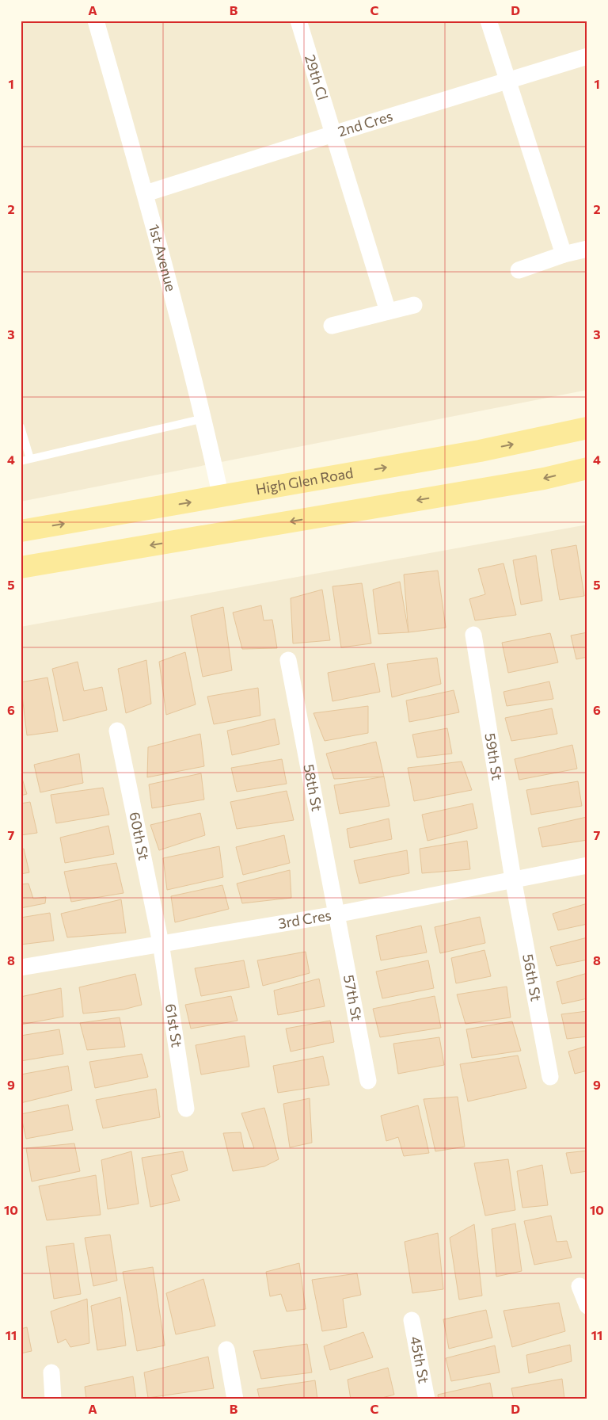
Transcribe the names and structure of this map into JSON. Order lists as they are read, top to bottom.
{
  "streets": {
    "main road": ["High Glen Road"],
    "street": [
      "29th Cl",
      "2nd Cres",
      "1st Avenue",
      "59th St",
      "58th St",
      "60th St",
      "3rd Cres",
      "56th St",
      "57th St",
      "61st St",
      "45th St"
    ]
  },
  "crossings": [
    ["29th Cl", "2nd Cres"],
    ["2nd Cres", "1st Avenue"],
    ["1st Avenue", "High Glen Road"],
    ["59th St", "3rd Cres"],
    ["59th St", "56th St"],
    ["58th St", "3rd Cres"],
    ["58th St", "57th St"],
    ["60th St", "3rd Cres"],
    ["60th St", "61st St"],
    ["3rd Cres", "56th St"],
    ["3rd Cres", "57th St"],
    ["3rd Cres", "61st St"]
  ],
  "grid": {
    "columns": [
      "A",
      "B",
      "C",
      "D"
    ],
    "rows": [
      "1",
      "2",
      "3",
      "4",
      "5",
      "6",
      "7",
      "8",
      "9",
      "10",
      "11"
    ]
  }
}
